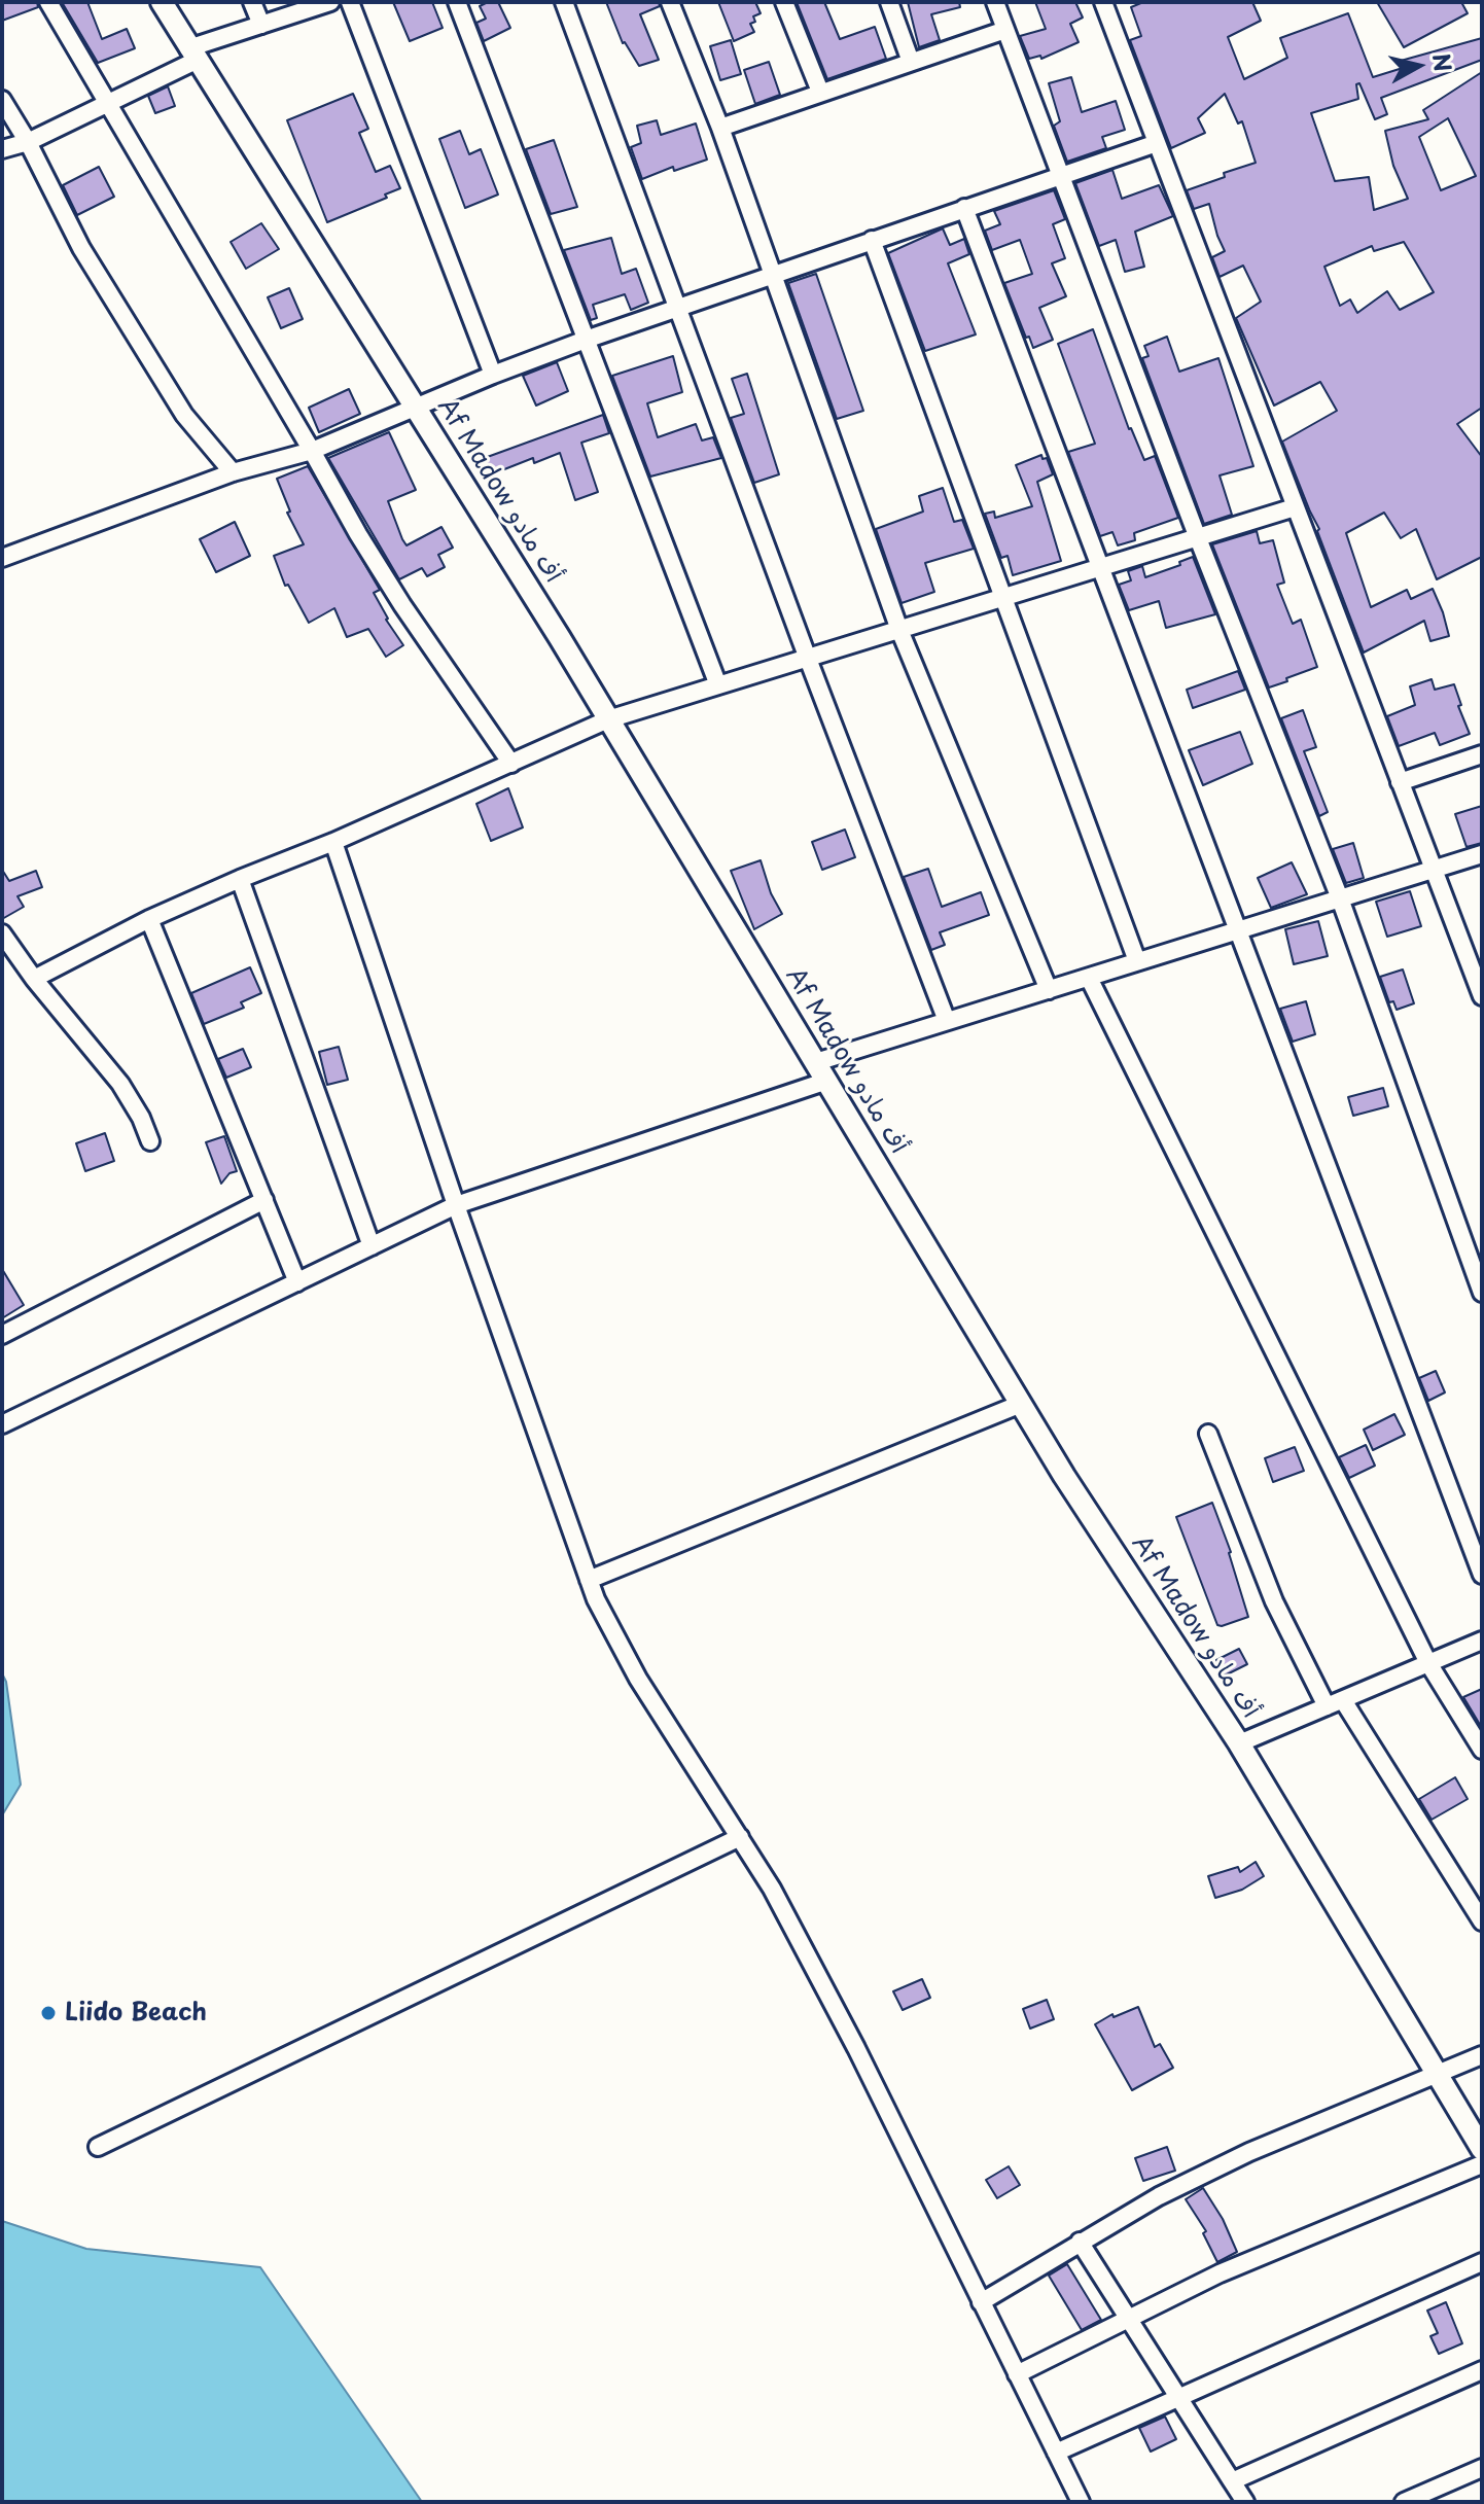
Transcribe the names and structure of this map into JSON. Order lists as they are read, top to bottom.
{
  "streets": {
    "street": ["Af Madow أف مادو"]
  },
  "places": ["Liido Beach"],
  "north": "right"
}
